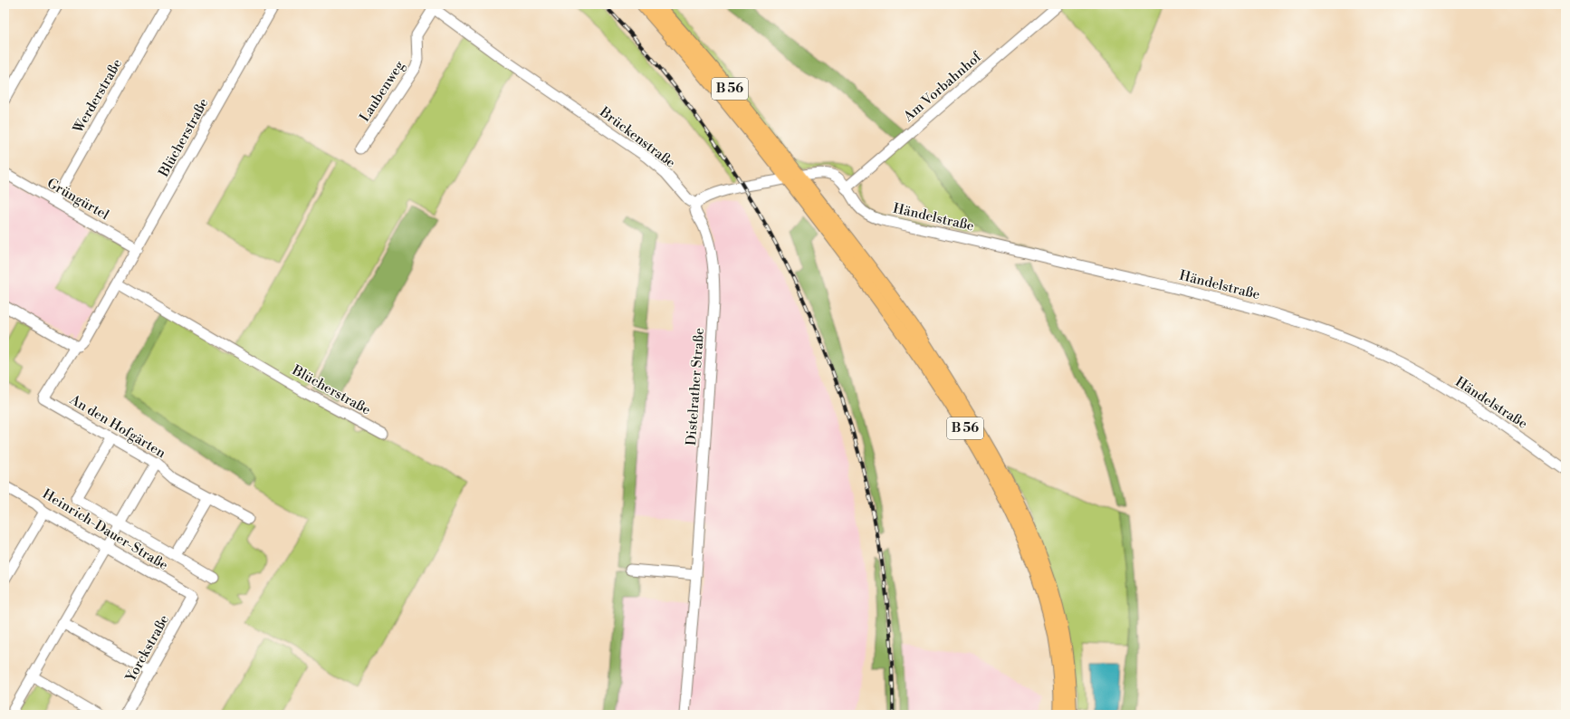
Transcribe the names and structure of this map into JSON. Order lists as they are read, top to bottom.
{
  "streets": {
    "main road": ["B 56"],
    "street": [
      "Am Vorbahnhof",
      "Laubenweg",
      "Werderstraße",
      "Blücherstraße",
      "Brückenstraße",
      "Grüngürtel",
      "Händelstraße",
      "Distelrather Straße",
      "An den Hofgärten",
      "Heinrich-Dauer-Straße",
      "Yorckstraße"
    ]
  },
  "crossings": [
    ["Am Vorbahnhof", "Händelstraße"],
    ["Laubenweg", "Brückenstraße"],
    ["Werderstraße", "Grüngürtel"],
    ["Blücherstraße", "Grüngürtel"],
    ["Blücherstraße", "An den Hofgärten"],
    ["Brückenstraße", "Distelrather Straße"],
    ["Heinrich-Dauer-Straße", "Yorckstraße"]
  ]
}
